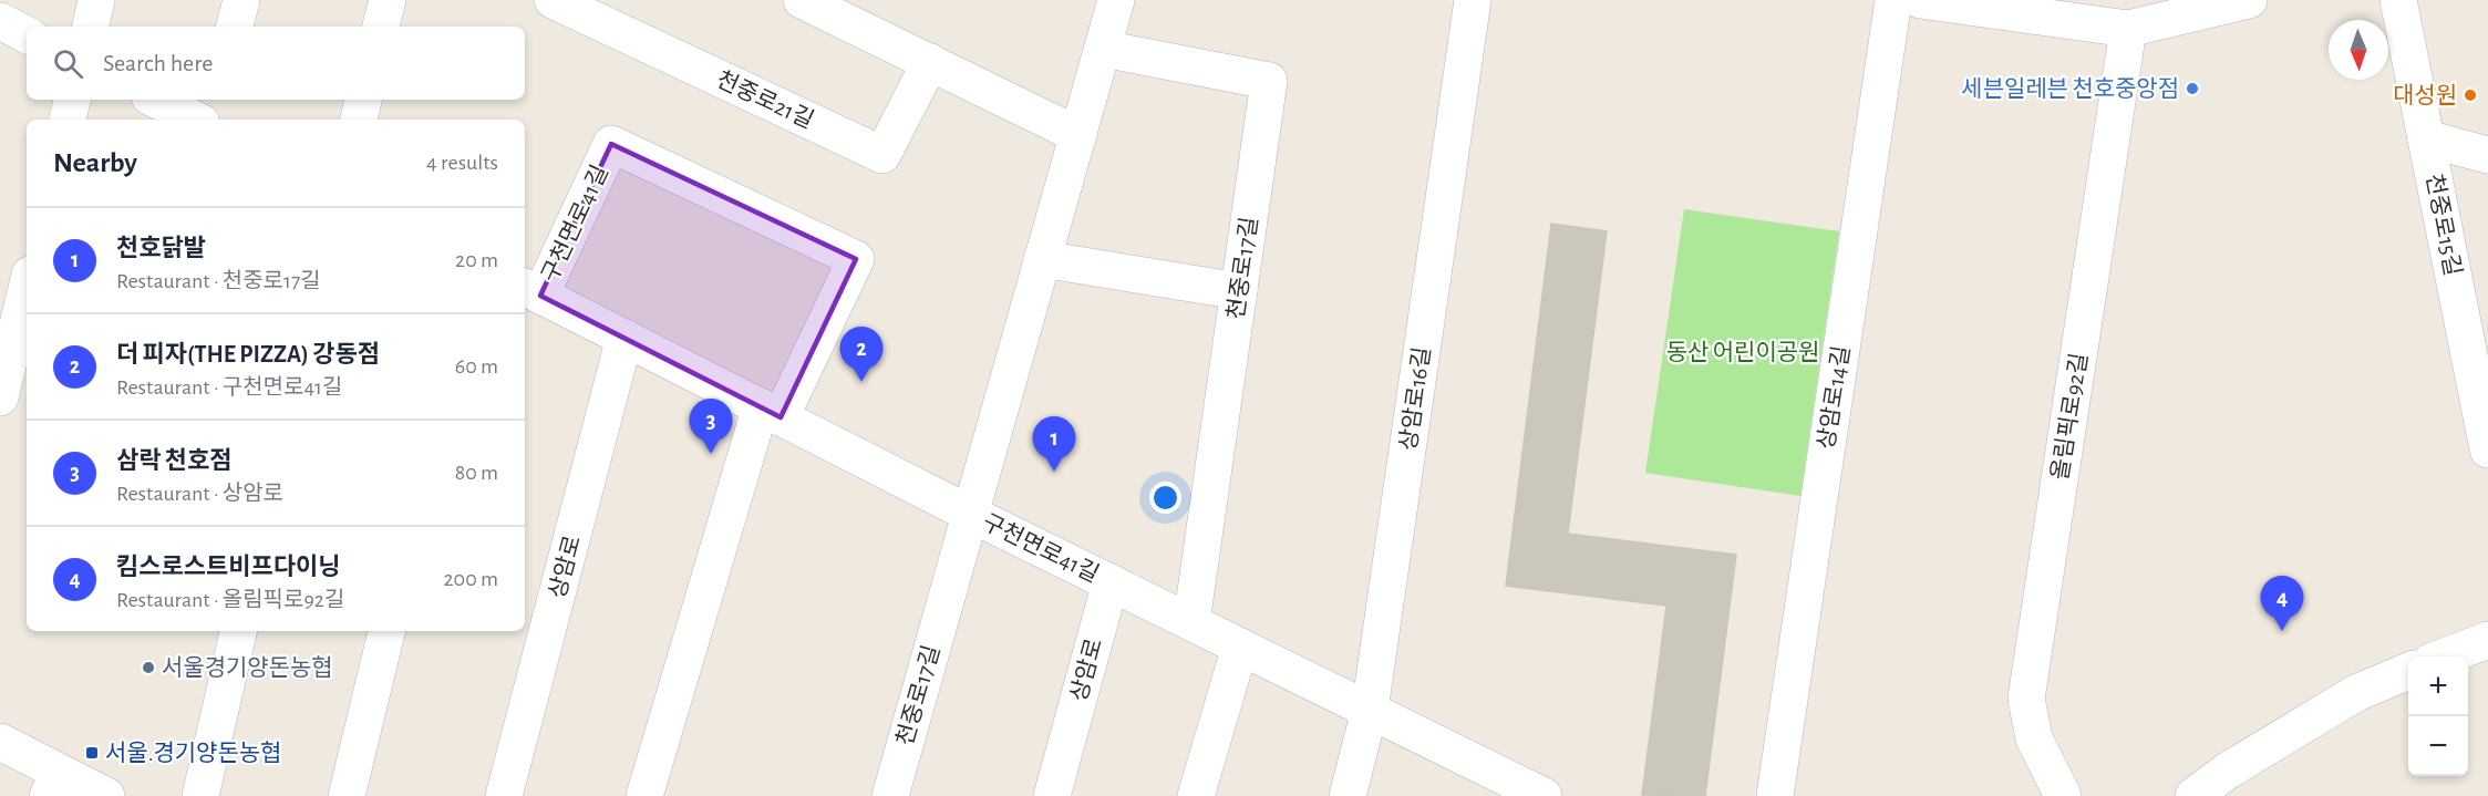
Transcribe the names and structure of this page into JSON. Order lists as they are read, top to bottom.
{
  "streets": {
    "street": [
      "천중로21길",
      "구천면로41길",
      "천중로15길",
      "천중로17길",
      "상암로14길",
      "상암로16길",
      "올림픽로92길",
      "상암로"
    ]
  },
  "crossings": [
    ["구천면로41길", "천중로17길"],
    ["구천면로41길", "상암로16길"],
    ["구천면로41길", "상암로"]
  ],
  "parks": ["동산 어린이공원"],
  "places": {
    "other": ["세븐일레븐 천호중앙점", "대성원", "서울경기양돈농협"],
    "transit": ["서울.경기양돈농협"]
  },
  "north": "bottom",
  "page": {
    "search": "Search here",
    "heading": ["Nearby", "4 results"],
    "list": [
      {
        "mark": "1",
        "name": "천호닭발",
        "note": "Restaurant · 천중로17길",
        "value": "20 m"
      },
      {
        "mark": "2",
        "name": "더 피자(THE PIZZA) 강동점",
        "note": "Restaurant · 구천면로41길",
        "value": "60 m"
      },
      {
        "mark": "3",
        "name": "삼락 천호점",
        "note": "Restaurant · 상암로",
        "value": "80 m"
      },
      {
        "mark": "4",
        "name": "킴스로스트비프다이닝",
        "note": "Restaurant · 올림픽로92길",
        "value": "200 m"
      }
    ],
    "pins": [
      "2",
      "3",
      "1",
      "4"
    ],
    "map_buttons": ["+", "−"]
  }
}
